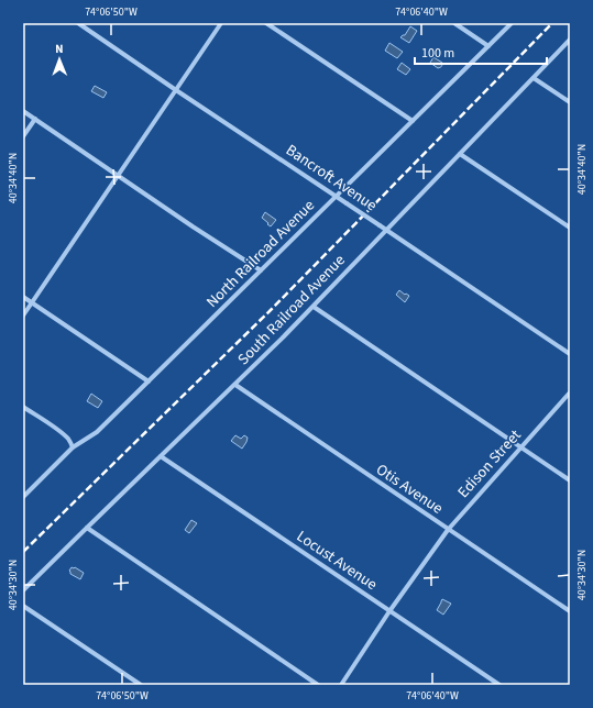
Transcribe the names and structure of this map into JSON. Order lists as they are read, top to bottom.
{
  "streets": {
    "street": [
      "Bancroft Avenue",
      "North Railroad Avenue",
      "South Railroad Avenue",
      "Edison Street",
      "Otis Avenue",
      "Locust Avenue"
    ]
  },
  "crossings": [
    ["Bancroft Avenue", "North Railroad Avenue"],
    ["Bancroft Avenue", "South Railroad Avenue"],
    ["South Railroad Avenue", "Otis Avenue"],
    ["South Railroad Avenue", "Locust Avenue"],
    ["Edison Street", "Otis Avenue"],
    ["Edison Street", "Locust Avenue"]
  ],
  "scale_bar": "100 m",
  "north": "top",
  "coordinates": [
    "74°06'50\"W",
    "74°06'40\"W",
    "40°34'40\"N",
    "40°34'30\"N"
  ]
}
